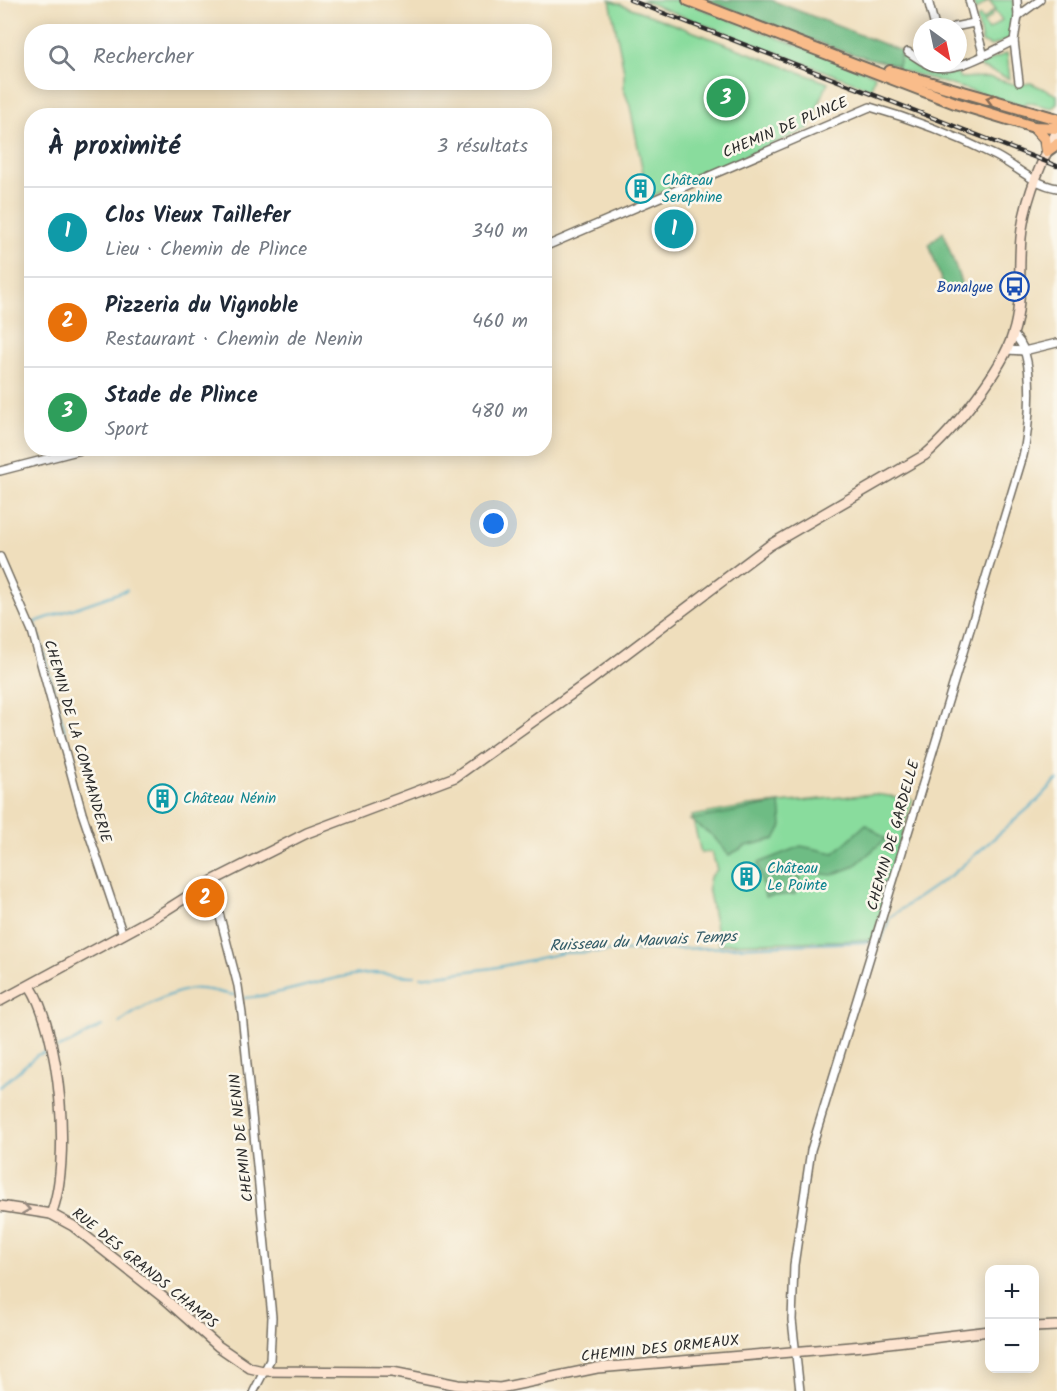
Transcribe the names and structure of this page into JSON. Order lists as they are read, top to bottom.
{
  "streets": {
    "main road": ["RUE DES GRANDS CHAMPS", "CHEMIN DES ORMEAUX"],
    "street": [
      "CHEMIN DE PLINCE",
      "CHEMIN DE LA COMMANDERIE",
      "CHEMIN DE GARDELLE",
      "CHEMIN DE NENIN"
    ]
  },
  "crossings": [
    ["CHEMIN DE GARDELLE", "CHEMIN DES ORMEAUX"],
    ["CHEMIN DE NENIN", "RUE DES GRANDS CHAMPS"],
    ["CHEMIN DE NENIN", "CHEMIN DES ORMEAUX"],
    ["RUE DES GRANDS CHAMPS", "CHEMIN DES ORMEAUX"]
  ],
  "water": ["Ruisseau du Mauvais Temps"],
  "places": {
    "building": ["Château Seraphine", "Château Nénin", "Château Le Pointe"],
    "bus stop": ["Bonalgue"]
  },
  "north": "bottom right",
  "page": {
    "search": "Rechercher",
    "pins": ["3", "1", "2"],
    "heading": ["À proximité", "3 résultats"],
    "list": [
      {
        "mark": "1",
        "name": "Clos Vieux Taillefer",
        "note": "Lieu · Chemin de Plince",
        "value": "340 m"
      },
      {
        "mark": "2",
        "name": "Pizzeria du Vignoble",
        "note": "Restaurant · Chemin de Nenin",
        "value": "460 m"
      },
      {
        "mark": "3",
        "name": "Stade de Plince",
        "note": "Sport",
        "value": "480 m"
      }
    ],
    "map_buttons": ["+", "−"]
  }
}
